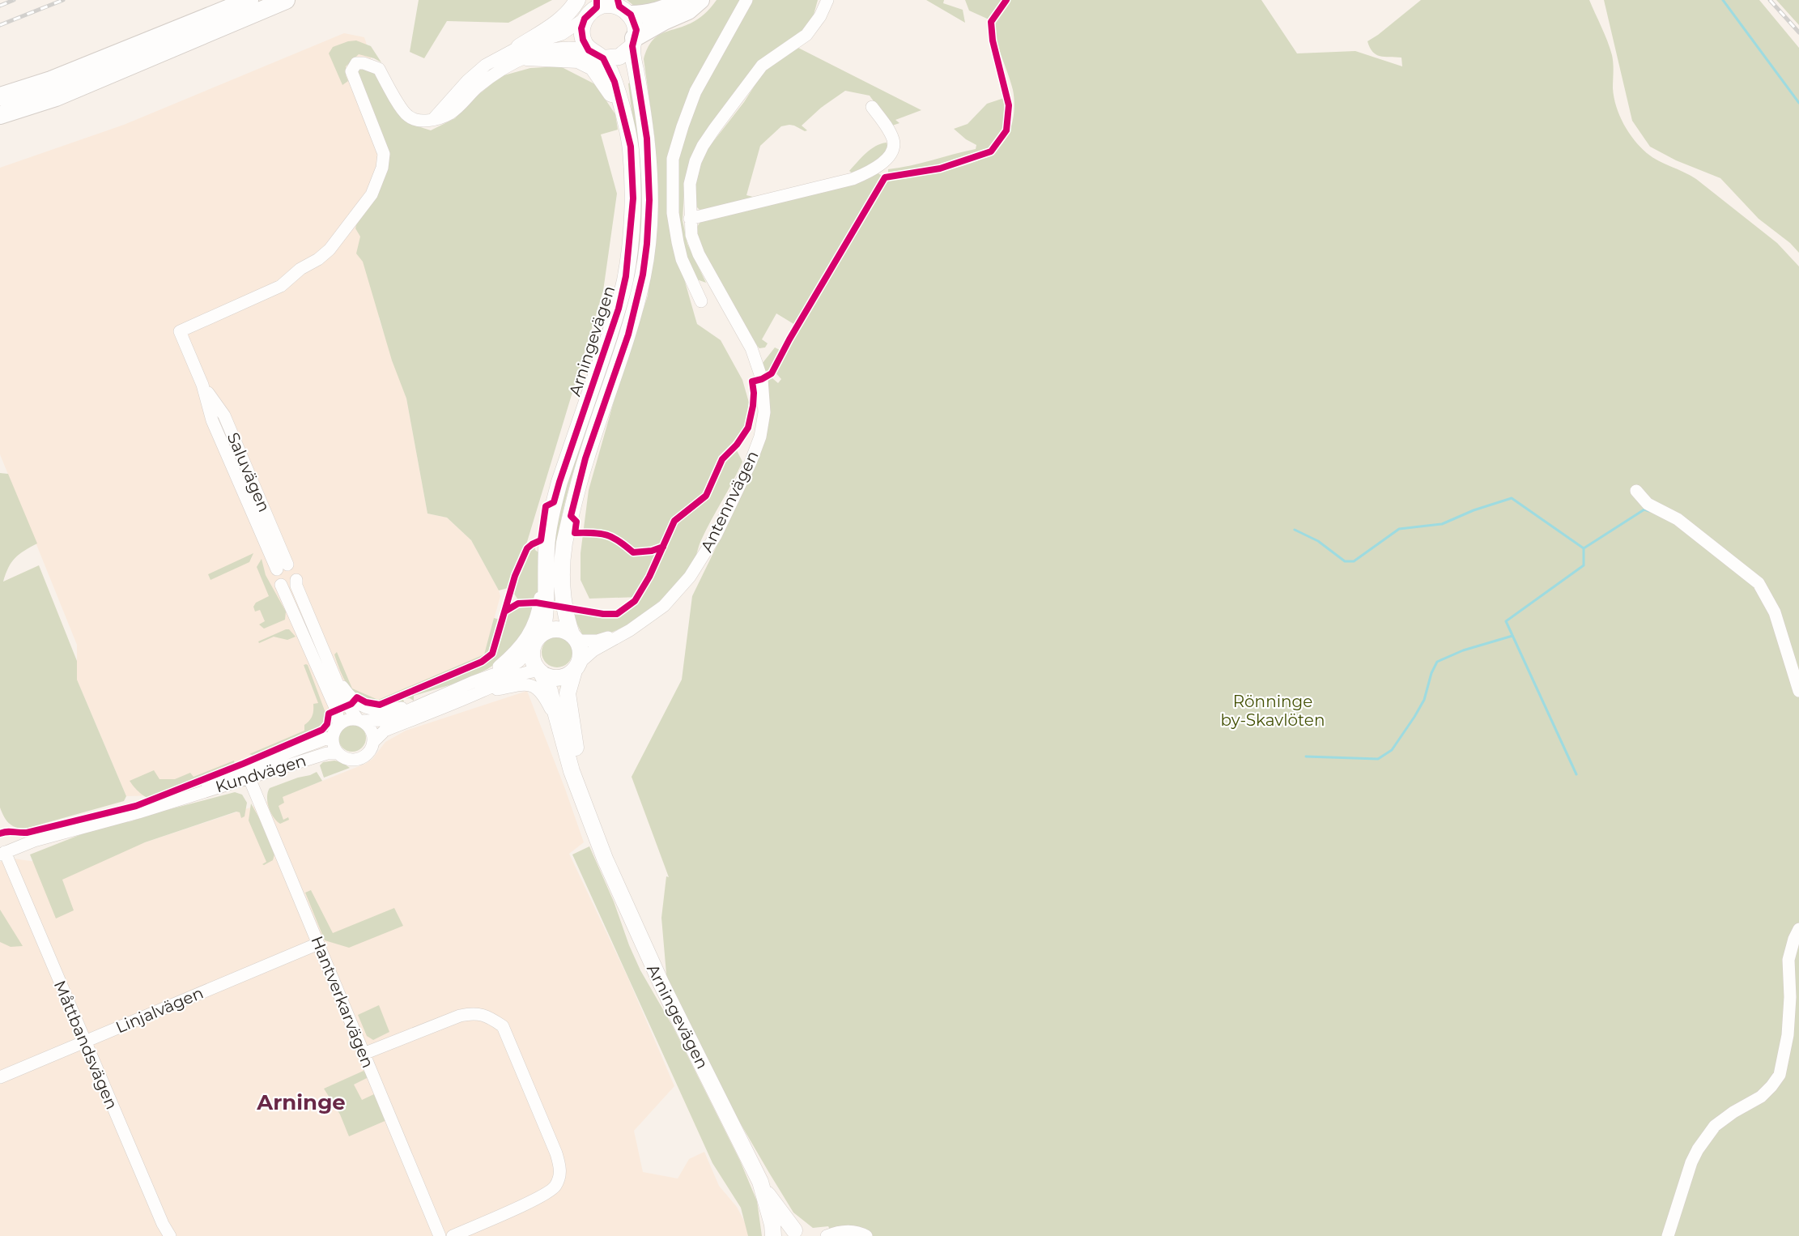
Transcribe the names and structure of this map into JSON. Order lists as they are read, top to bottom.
{
  "streets": {
    "main road": ["Arningevägen"],
    "street": [
      "Saluvägen",
      "Antennvägen",
      "Kundvägen",
      "Hantverkarvägen",
      "Linjalvägen",
      "Måttbandsvägen"
    ]
  },
  "crossings": [
    ["Arningevägen", "Antennvägen"],
    ["Saluvägen", "Kundvägen"],
    ["Kundvägen", "Hantverkarvägen"],
    ["Kundvägen", "Måttbandsvägen"],
    ["Hantverkarvägen", "Linjalvägen"],
    ["Linjalvägen", "Måttbandsvägen"]
  ],
  "districts": ["Arninge"],
  "parks": ["Rönninge by-Skavlöten"]
}
